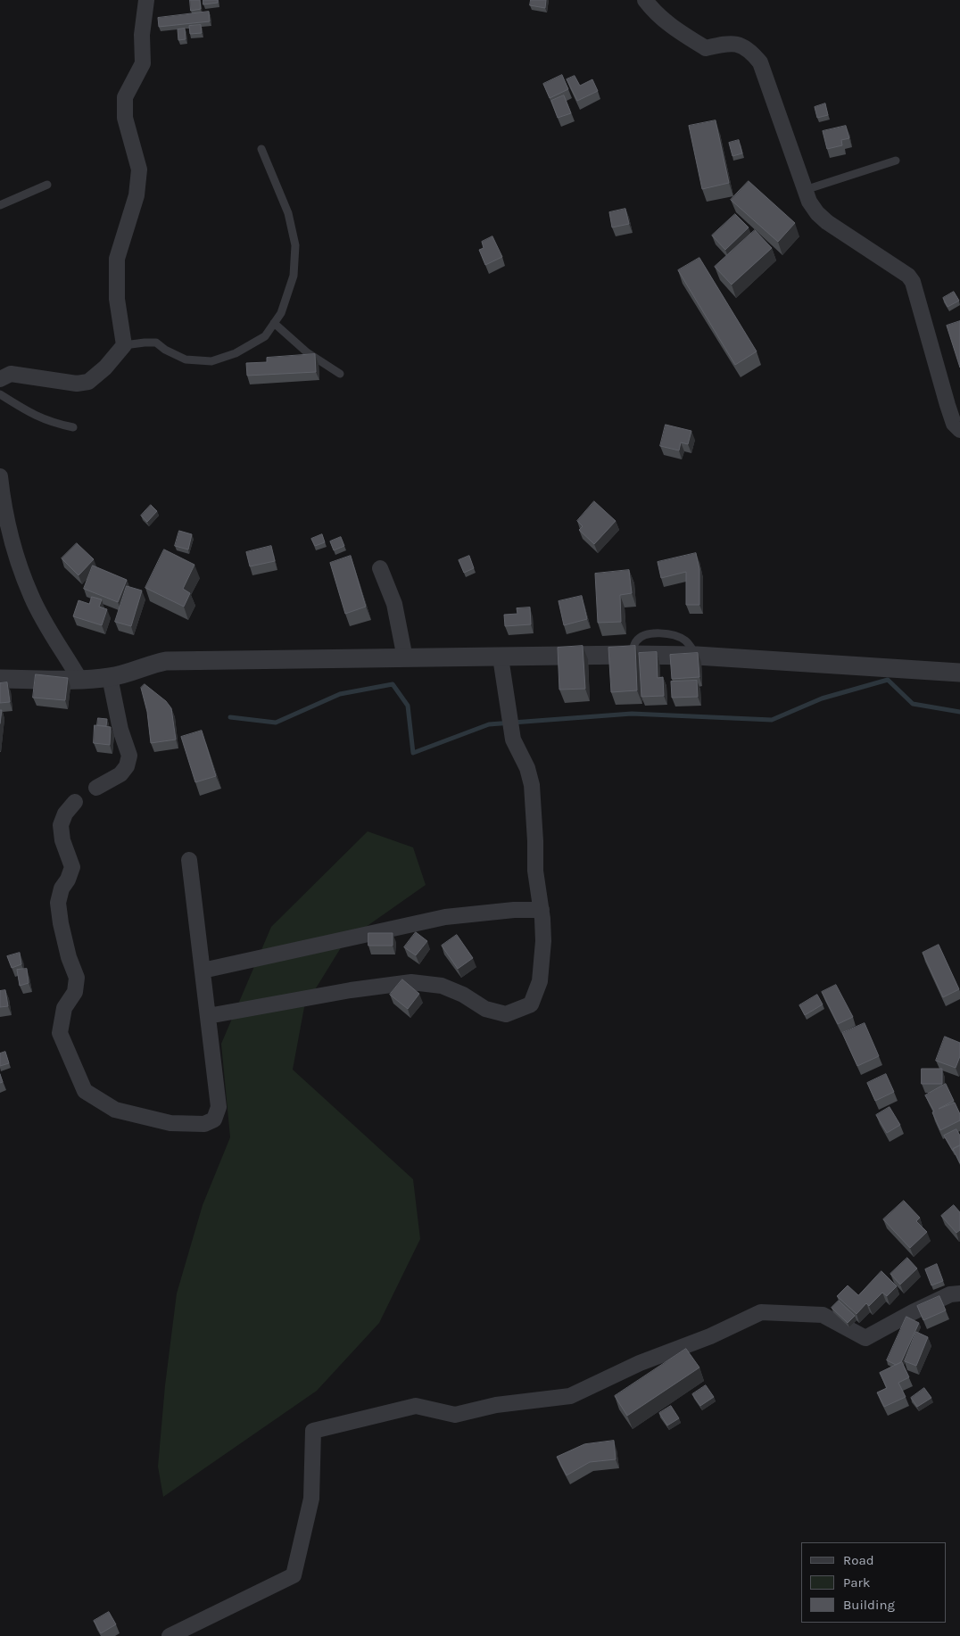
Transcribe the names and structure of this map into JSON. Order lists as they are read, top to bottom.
{
  "legend": ["Road", "Park", "Building"]
}
